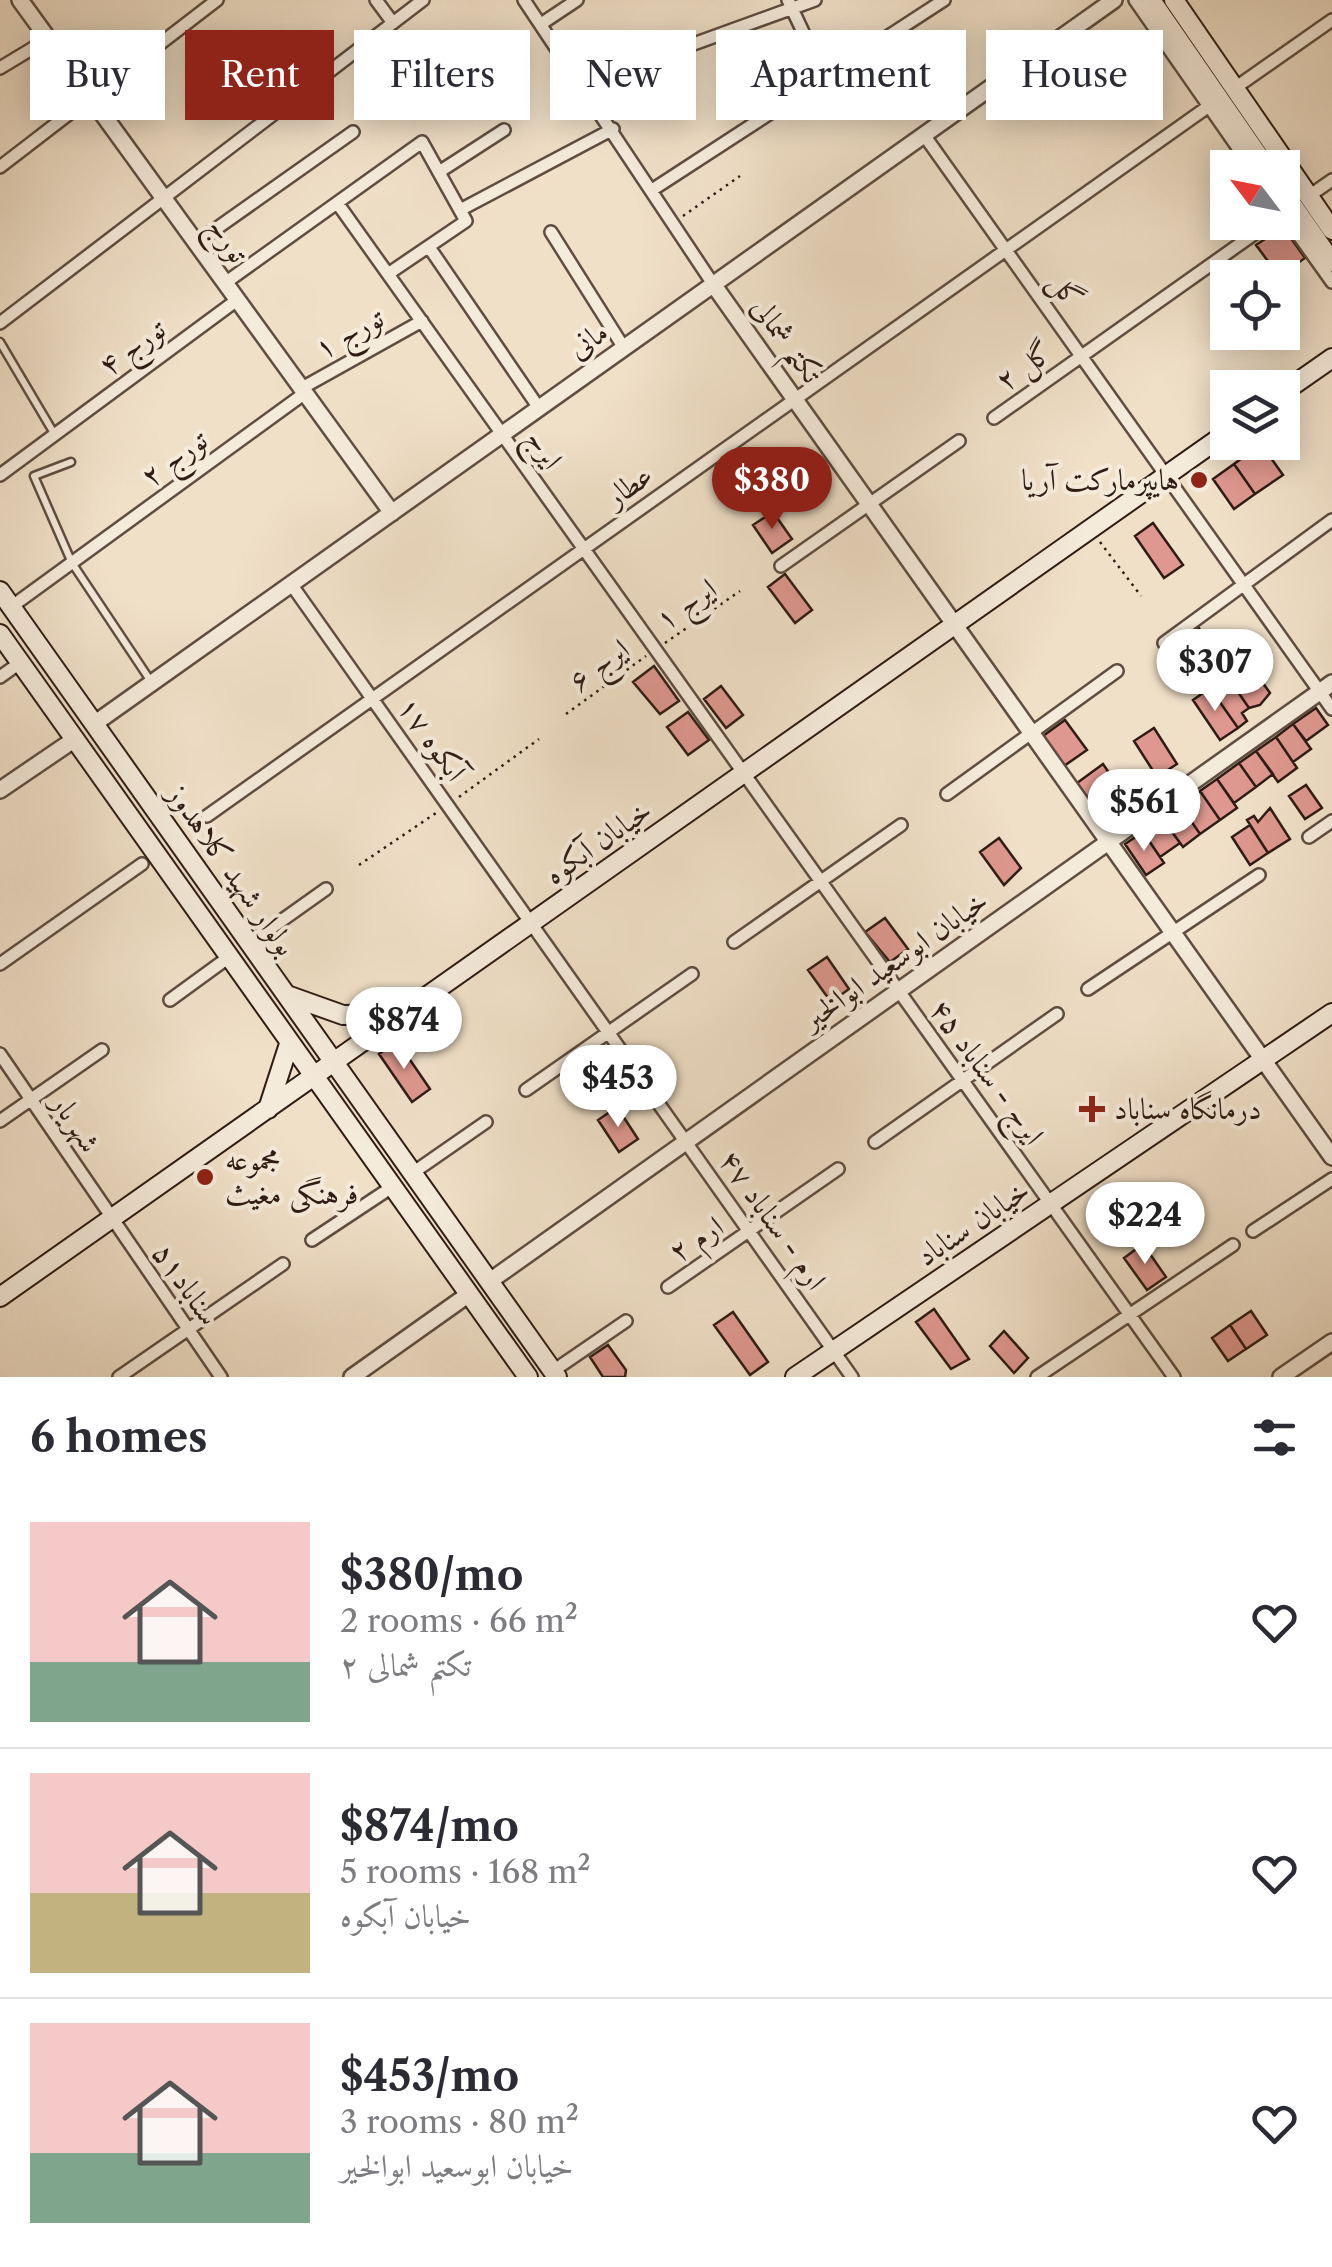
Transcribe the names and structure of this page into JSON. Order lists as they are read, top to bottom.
{
  "streets": {
    "main road": ["خیابان آبکوه", "بولوار شهید کلاهدوز", "خیابان سناباد"],
    "street": [
      "تورج",
      "گل",
      "تورج ۱",
      "مانی",
      "تکتم شمالی",
      "تورج ۴",
      "گل ۲",
      "ایرج",
      "تورج ۲",
      "عطار",
      "آبکوه ۱۷",
      "خیابان ابوسعید ابوالخیر",
      "ایرج - سناباد ۴۵",
      "شهریار",
      "ارم - سناباد ۴۷",
      "ارم ۲",
      "سناباد۵۱"
    ],
    "path": ["ایرج ۱", "ایرج ۶"]
  },
  "crossings": [
    ["تورج", "تورج ۱"],
    ["تورج", "مانی"],
    ["تورج", "تورج ۴"],
    ["تورج", "تورج ۲"],
    ["گل", "مانی"],
    ["گل", "گل ۲"],
    ["گل", "عطار"],
    ["گل", "خیابان آبکوه"],
    ["گل", "خیابان ابوسعید ابوالخیر"],
    ["تورج ۱", "ایرج"],
    ["تورج ۱", "تورج ۲"],
    ["مانی", "تکتم شمالی"],
    ["مانی", "ایرج"],
    ["مانی", "آبکوه ۱۷"],
    ["مانی", "بولوار شهید کلاهدوز"],
    ["تکتم شمالی", "عطار"],
    ["تکتم شمالی", "خیابان آبکوه"],
    ["تکتم شمالی", "خیابان ابوسعید ابوالخیر"],
    ["تکتم شمالی", "خیابان سناباد"],
    ["ایرج", "عطار"],
    ["ایرج", "ایرج ۱"],
    ["ایرج", "ایرج ۶"],
    ["ایرج", "خیابان آبکوه"],
    ["ایرج", "ایرج - سناباد ۴۵"],
    ["تورج ۲", "بولوار شهید کلاهدوز"],
    ["عطار", "آبکوه ۱۷"],
    ["ایرج ۱", "ایرج ۶"],
    ["آبکوه ۱۷", "خیابان آبکوه"],
    ["آبکوه ۱۷", "ارم - سناباد ۴۷"],
    ["خیابان آبکوه", "بولوار شهید کلاهدوز"],
    ["خیابان آبکوه", "ایرج - سناباد ۴۵"],
    ["خیابان آبکوه", "شهریار"],
    ["خیابان آبکوه", "ارم - سناباد ۴۷"],
    ["خیابان آبکوه", "سناباد۵۱"],
    ["بولوار شهید کلاهدوز", "خیابان ابوسعید ابوالخیر"],
    ["خیابان ابوسعید ابوالخیر", "ایرج - سناباد ۴۵"],
    ["خیابان ابوسعید ابوالخیر", "ارم - سناباد ۴۷"],
    ["ایرج - سناباد ۴۵", "خیابان سناباد"],
    ["شهریار", "سناباد۵۱"],
    ["ارم - سناباد ۴۷", "خیابان سناباد"],
    ["ارم - سناباد ۴۷", "ارم ۲"]
  ],
  "places": {
    "other": ["هایپرمارکت آریا", "مجموعه فرهنگی مغیث"],
    "health": ["درمانگاه سناباد"]
  },
  "north": "top left",
  "page": {
    "chip": [
      "Buy",
      "Rent",
      "Filters",
      "New",
      "Apartment",
      "House"
    ],
    "price": [
      "$380",
      "$307",
      "$561",
      "$874",
      "$453",
      "$224"
    ],
    "heading": "6 homes",
    "list": [
      {
        "name": "$380/mo",
        "note": "2 rooms · 66 m² · تکتم شمالی ۲"
      },
      {
        "name": "$874/mo",
        "note": "5 rooms · 168 m² · خیابان آبکوه"
      },
      {
        "name": "$453/mo",
        "note": "3 rooms · 80 m² · خیابان ابوسعید ابوالخیر"
      }
    ]
  }
}
